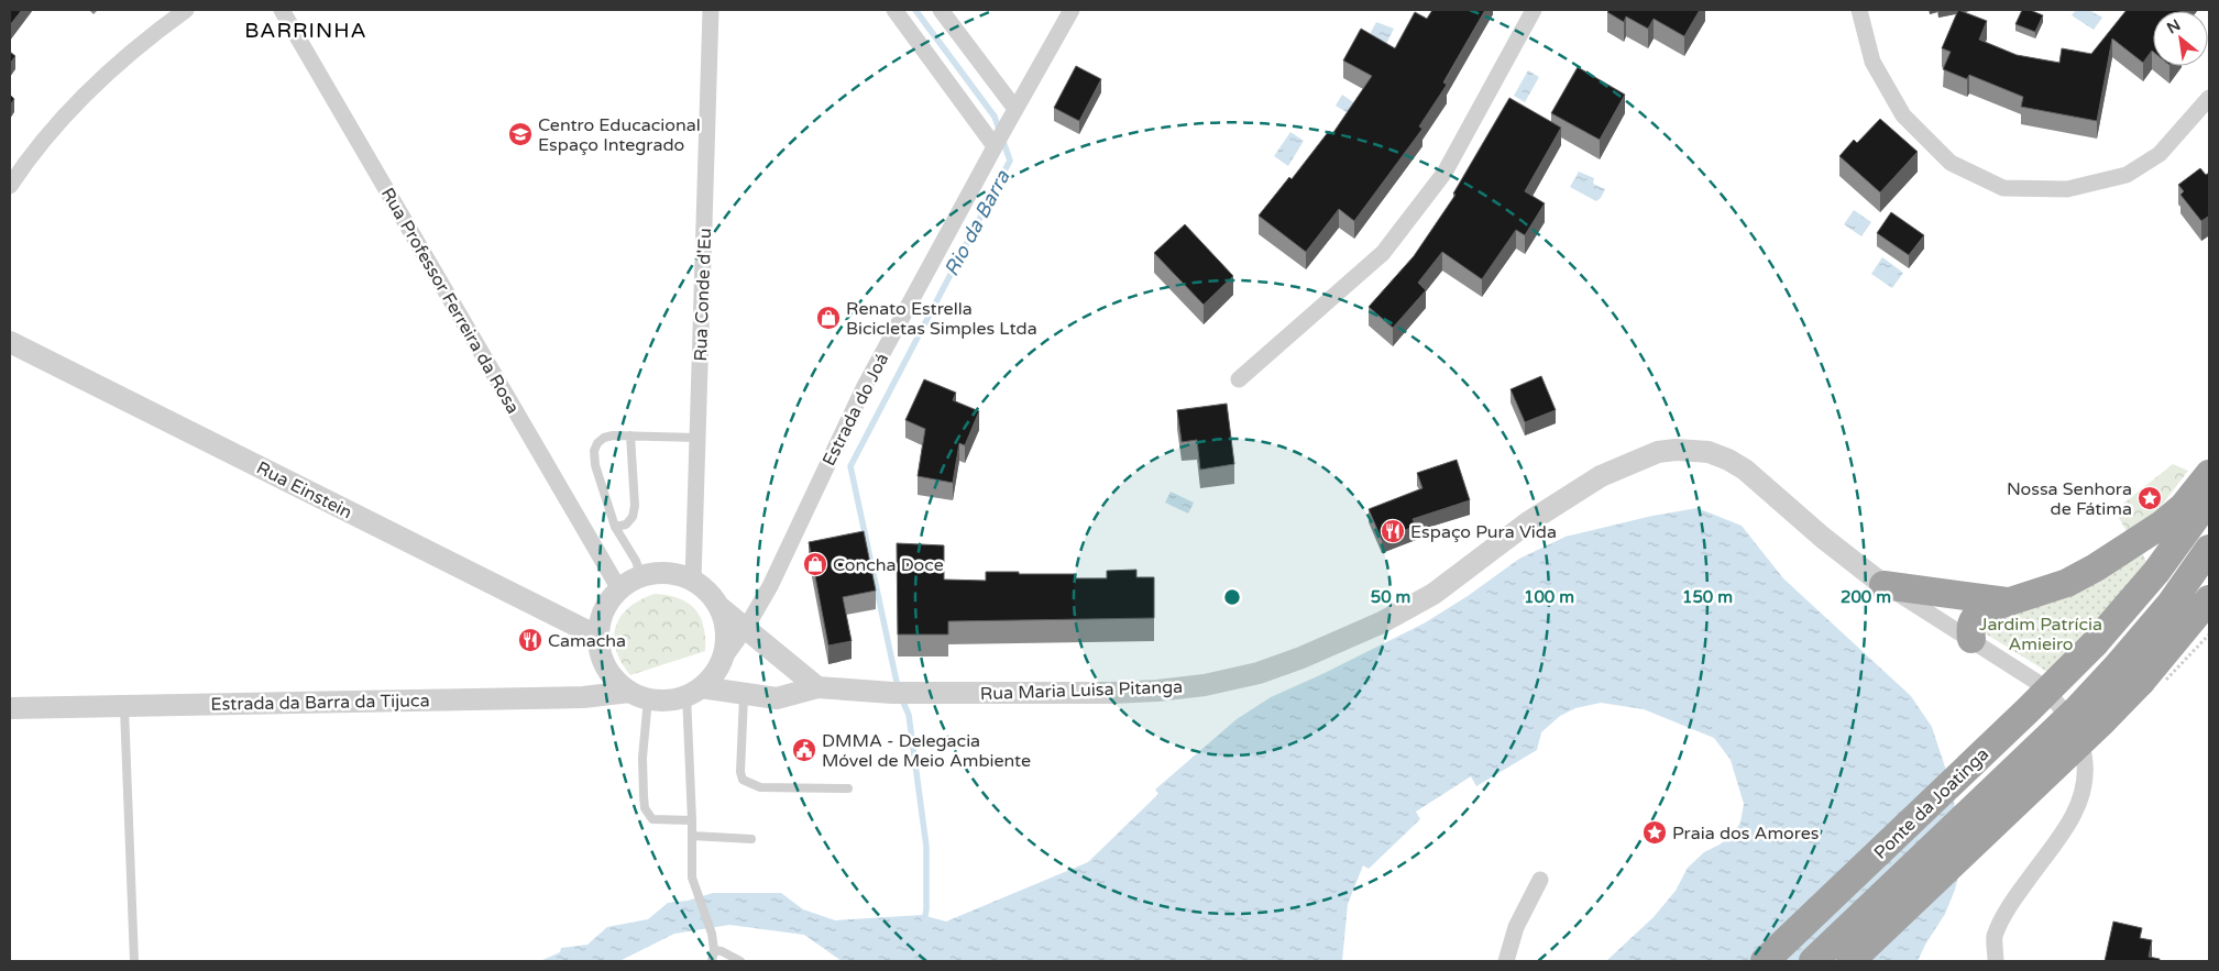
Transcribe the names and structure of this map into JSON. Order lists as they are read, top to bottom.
{
  "streets": {
    "highway": ["Ponte da Joatinga"],
    "street": [
      "Rua Conde d'Eu",
      "Rua Professor Ferreira da Rosa",
      "Estrada do Joá",
      "Rua Einstein",
      "Rua Maria Luisa Pitanga",
      "Estrada da Barra da Tijuca"
    ]
  },
  "crossings": [
    ["Rua Conde d'Eu", "Rua Professor Ferreira da Rosa"],
    ["Rua Conde d'Eu", "Estrada do Joá"],
    ["Rua Conde d'Eu", "Rua Einstein"],
    ["Rua Conde d'Eu", "Rua Maria Luisa Pitanga"],
    ["Rua Conde d'Eu", "Estrada da Barra da Tijuca"],
    ["Rua Professor Ferreira da Rosa", "Estrada do Joá"],
    ["Rua Professor Ferreira da Rosa", "Rua Einstein"],
    ["Rua Professor Ferreira da Rosa", "Rua Maria Luisa Pitanga"],
    ["Rua Professor Ferreira da Rosa", "Estrada da Barra da Tijuca"],
    ["Estrada do Joá", "Rua Einstein"],
    ["Estrada do Joá", "Rua Maria Luisa Pitanga"],
    ["Estrada do Joá", "Estrada da Barra da Tijuca"],
    ["Rua Einstein", "Rua Maria Luisa Pitanga"],
    ["Rua Einstein", "Estrada da Barra da Tijuca"],
    ["Rua Maria Luisa Pitanga", "Estrada da Barra da Tijuca"]
  ],
  "districts": ["BARRINHA"],
  "water": ["Rio da Barra"],
  "parks": ["Jardim Patrícia Amieiro"],
  "places": {
    "school or university": ["Centro Educacional Espaço Integrado"],
    "shop": ["Renato Estrella Bicicletas Simples Ltda", "Concha Doce"],
    "place": ["Nossa Senhora de Fátima", "Praia dos Amores"],
    "restaurant": ["Espaço Pura Vida", "Camacha"],
    "public building": ["DMMA - Delegacia Móvel de Meio Ambiente"]
  },
  "north": "top left",
  "rings": [
    "50 m",
    "100 m",
    "150 m",
    "200 m"
  ]
}
